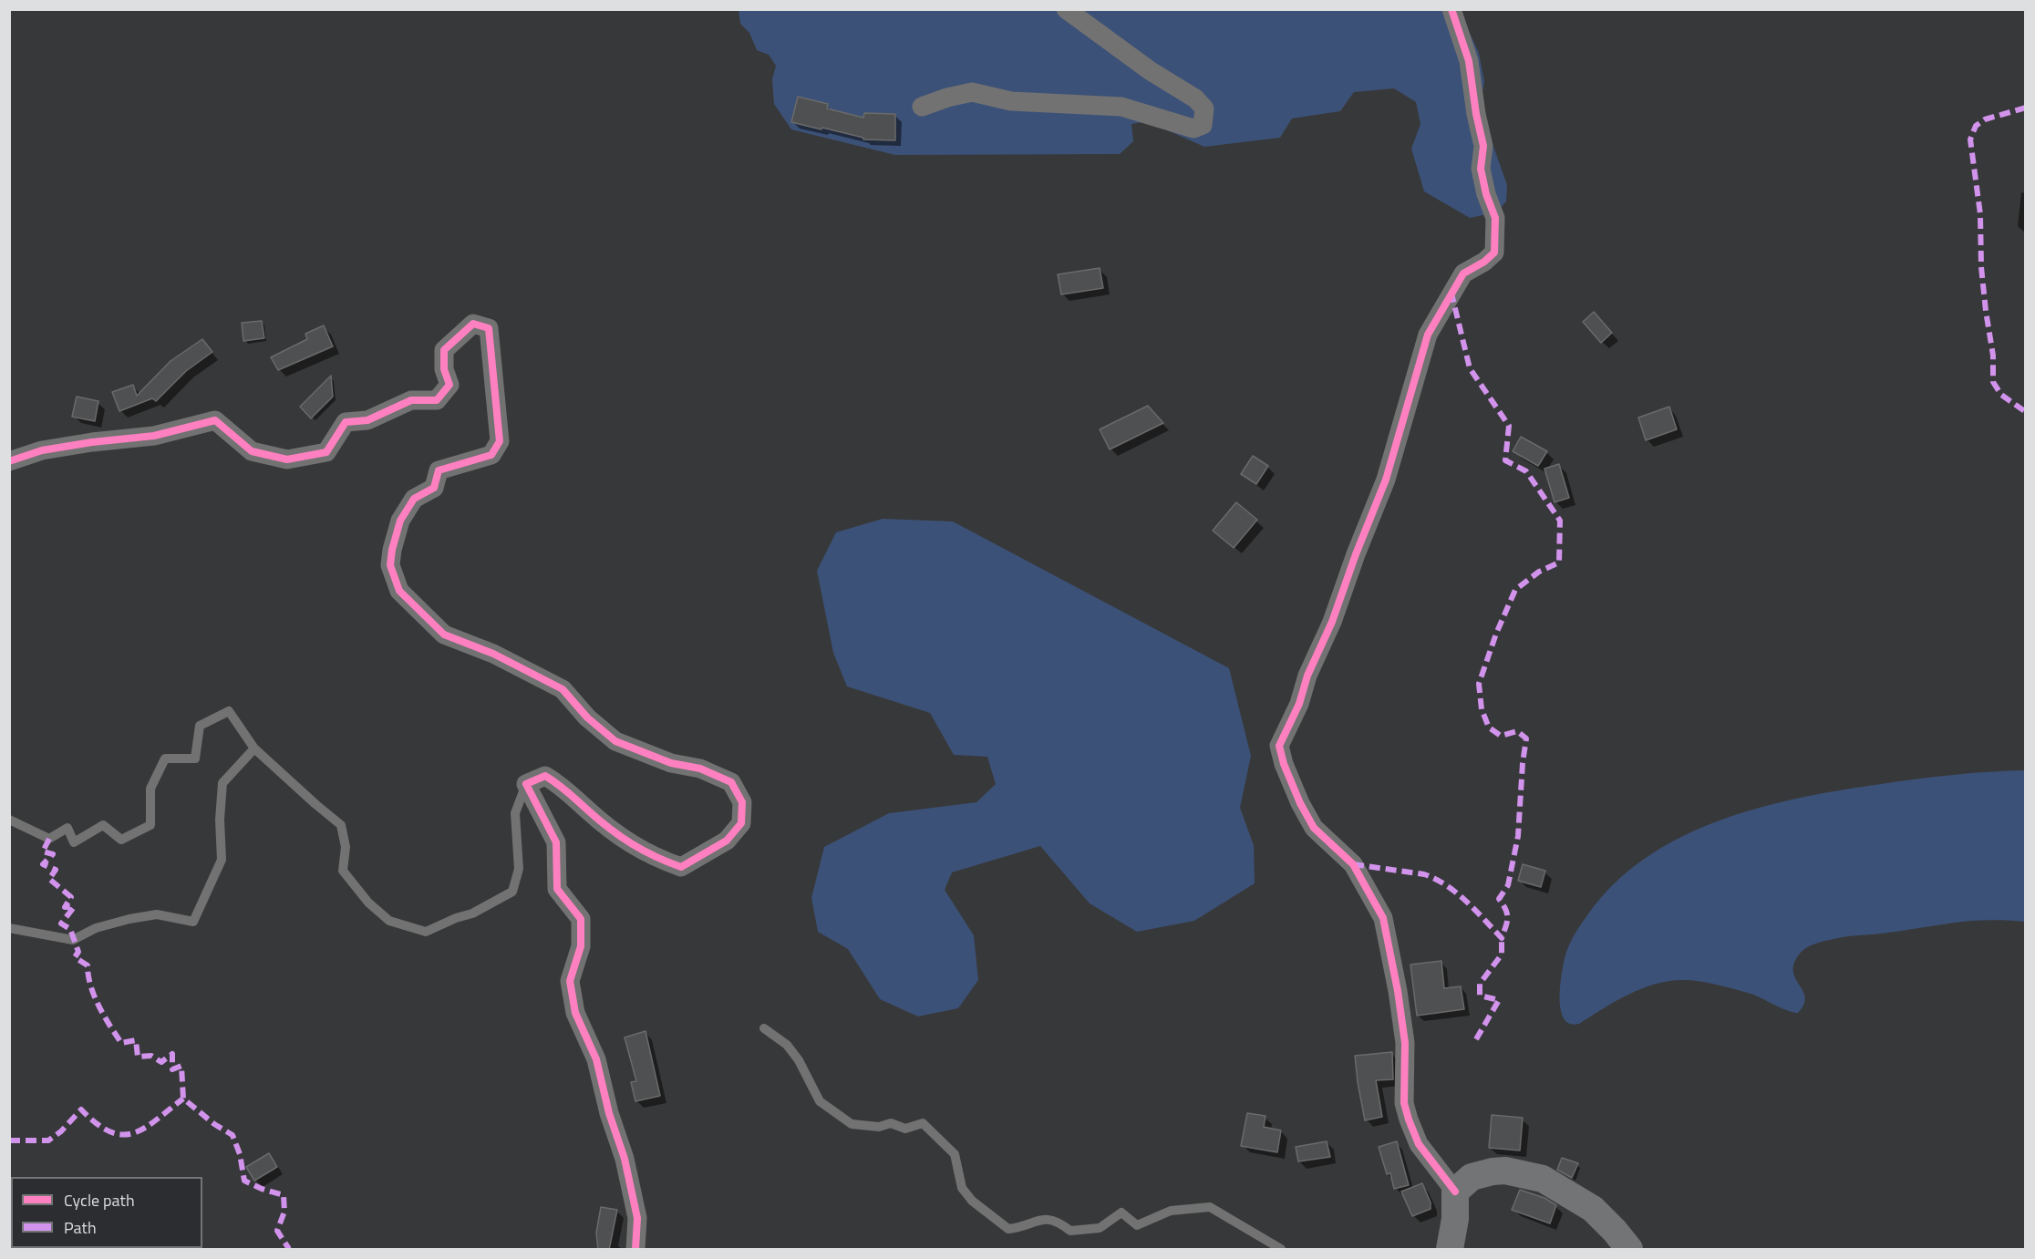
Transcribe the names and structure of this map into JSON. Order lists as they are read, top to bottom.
{
  "legend": ["Cycle path", "Path"]
}
